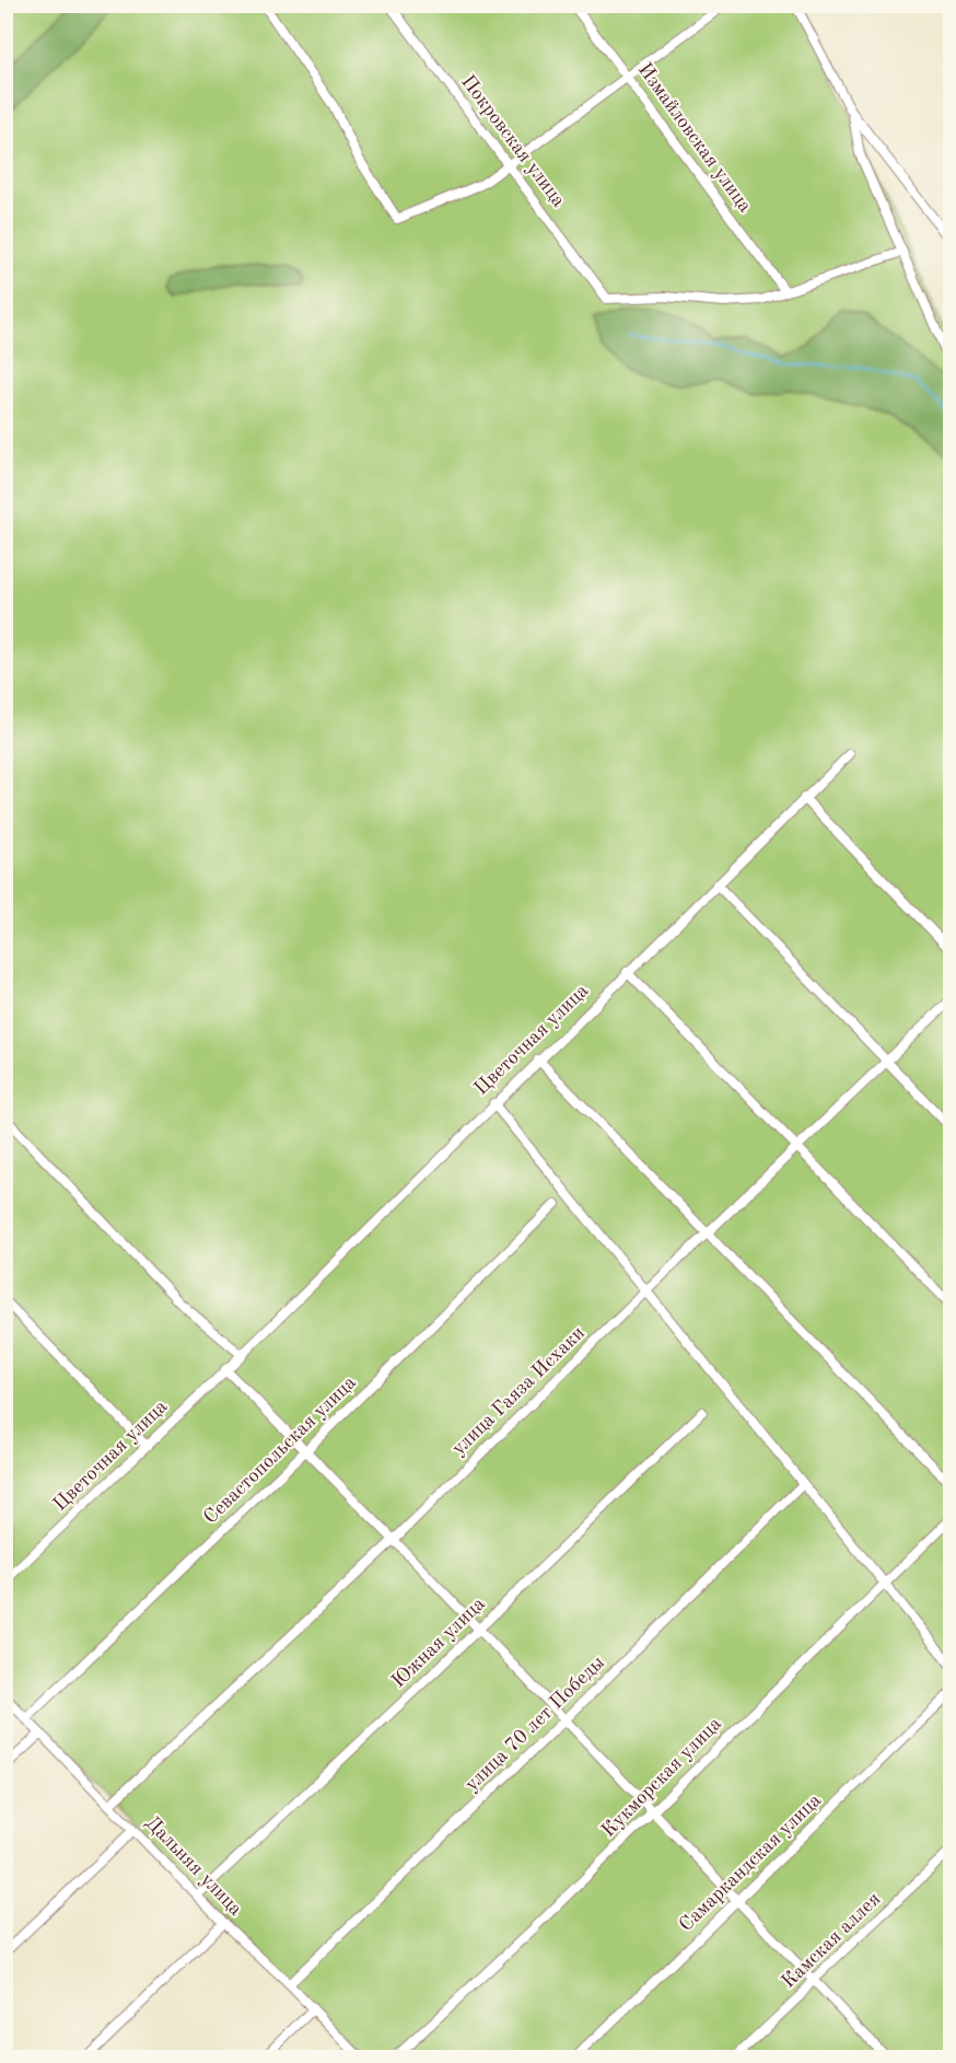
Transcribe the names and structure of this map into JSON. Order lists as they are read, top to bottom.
{
  "streets": {
    "street": [
      "Измайловская улица",
      "Покровская улица",
      "Цветочная улица",
      "улица Гаяза Исхаки",
      "Севастопольская улица",
      "Южная улица",
      "улица 70 лет Победы",
      "Кукморская улица",
      "Самаркандская улица",
      "Дальняя улица",
      "Камская аллея"
    ]
  },
  "crossings": [
    ["Измайловская улица", "Покровская улица"],
    ["улица Гаяза Исхаки", "Дальняя улица"],
    ["Севастопольская улица", "Дальняя улица"],
    ["Южная улица", "Дальняя улица"],
    ["улица 70 лет Победы", "Дальняя улица"]
  ]
}
